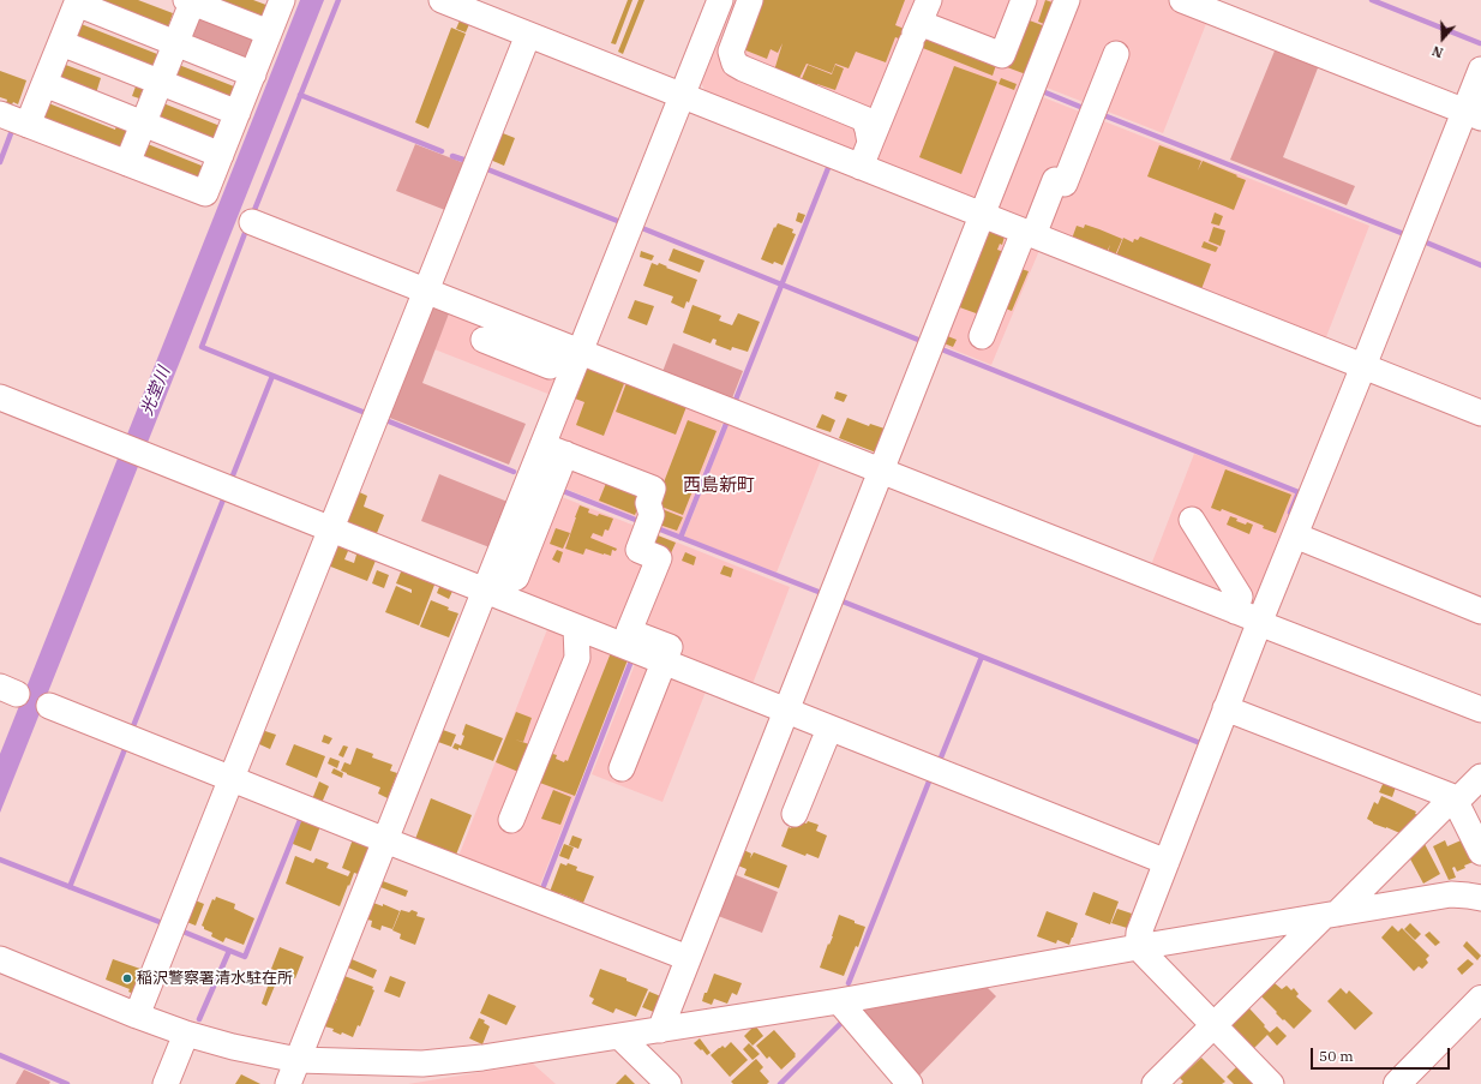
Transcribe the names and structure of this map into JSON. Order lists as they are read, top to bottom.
{
  "districts": ["西島新町"],
  "water": ["光堂川"],
  "places": ["稲沢警察署清水駐在所"],
  "scale_bar": "50 m",
  "north": "bottom"
}
